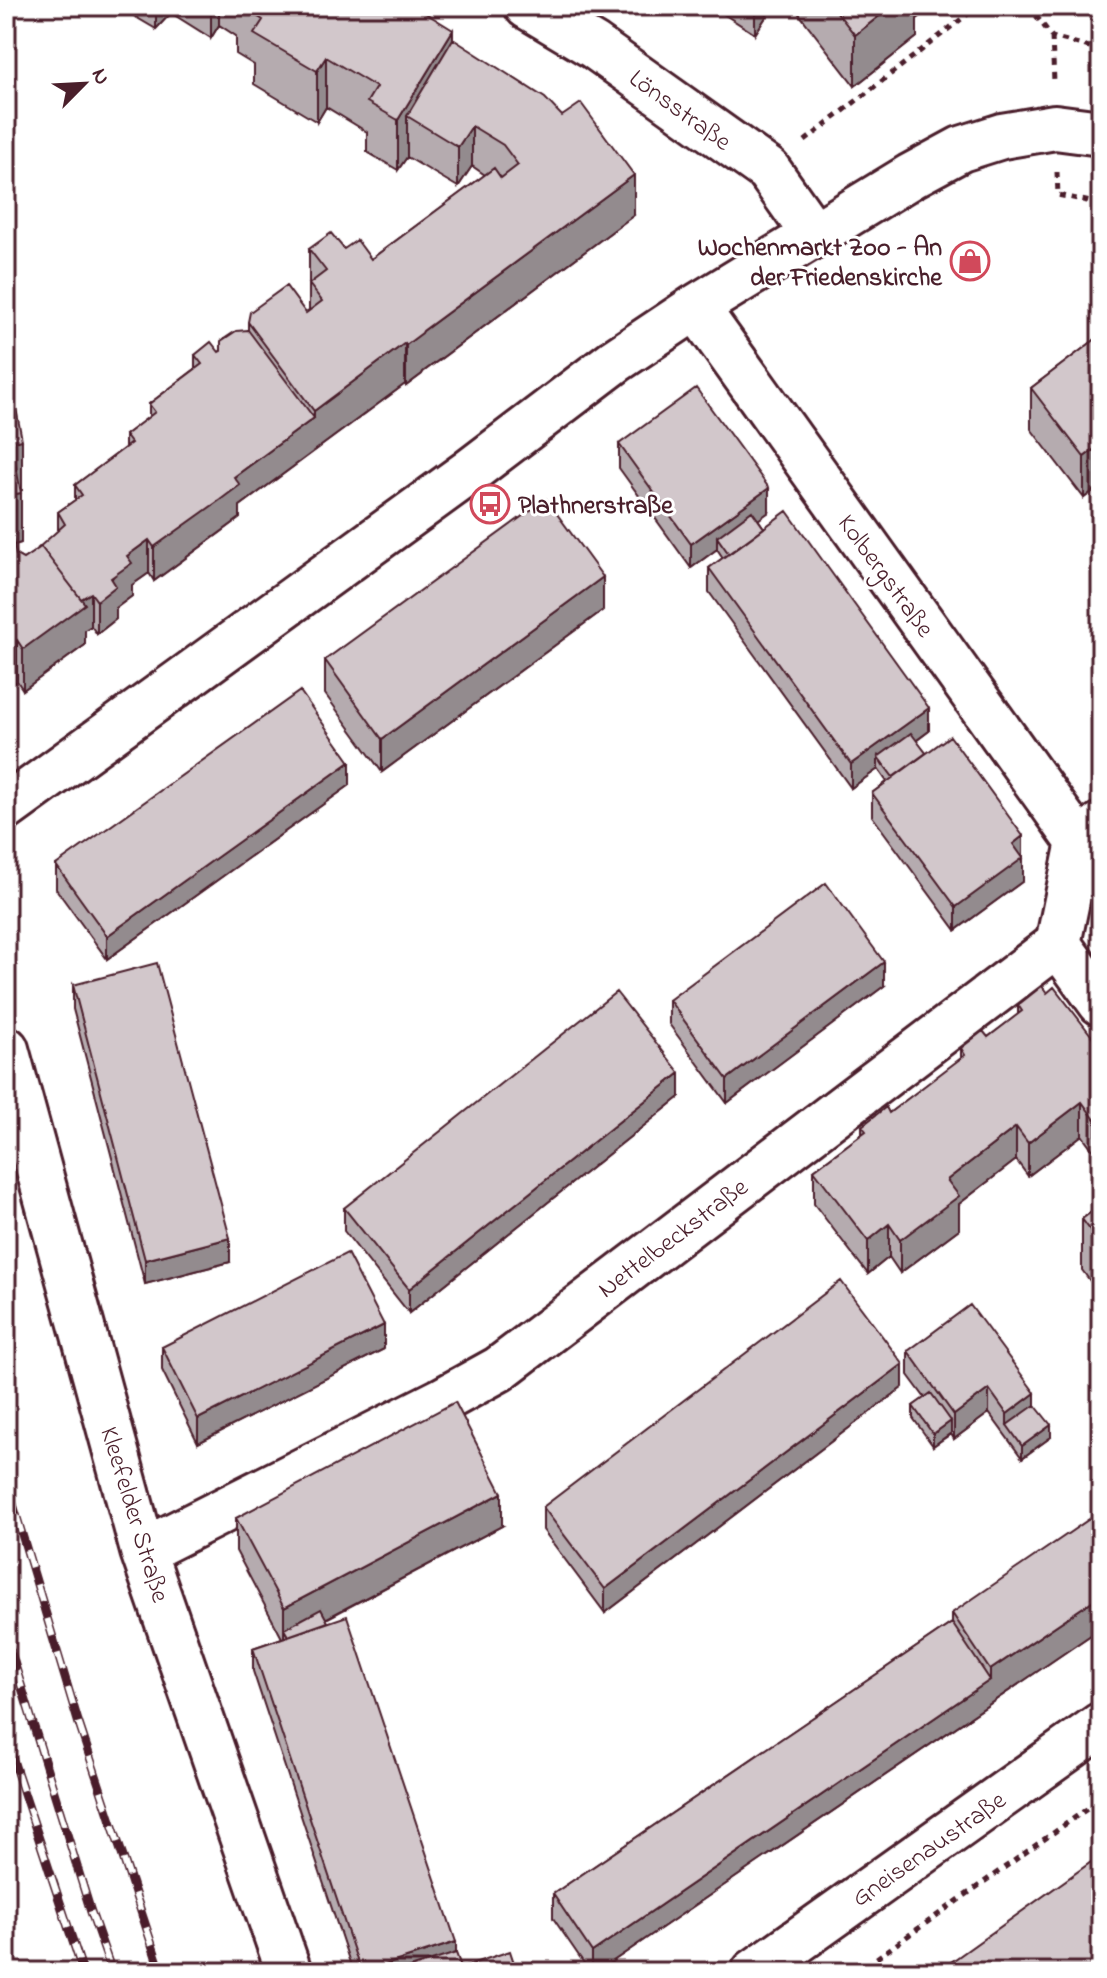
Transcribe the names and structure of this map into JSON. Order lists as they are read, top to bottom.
{
  "streets": {
    "street": [
      "Lönsstraße",
      "Kolbergstraße",
      "Nettelbeckstraße",
      "Kleefelder Straße",
      "Gneisenaustraße"
    ]
  },
  "crossings": [
    ["Nettelbeckstraße", "Kleefelder Straße"]
  ],
  "places": {
    "shop": ["Wochenmarkt Zoo - An der Friedenskirche"],
    "bus stop": ["Plathnerstraße"]
  },
  "north": "top right"
}
